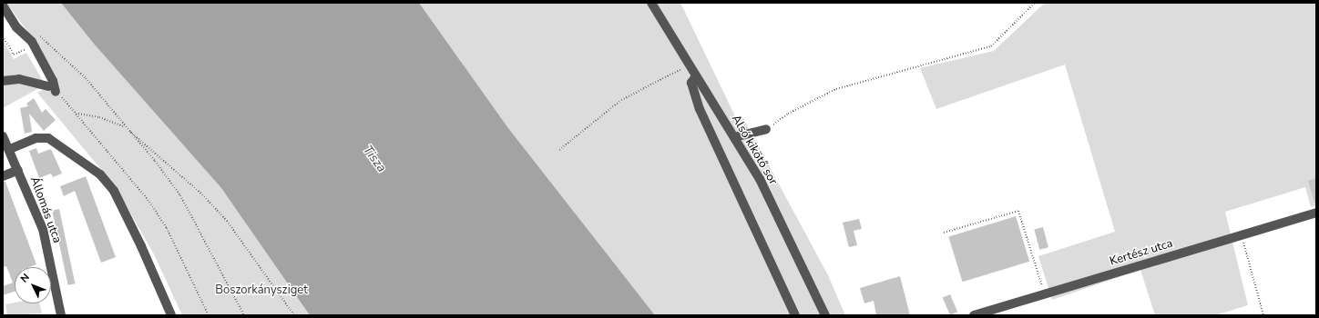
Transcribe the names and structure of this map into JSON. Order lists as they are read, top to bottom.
{
  "streets": {
    "street": ["Alsó kikötő sor", "Állomás utca", "Kertész utca"]
  },
  "water": ["Tisza"],
  "parks": ["Boszorkánysziget"],
  "north": "top left"
}
